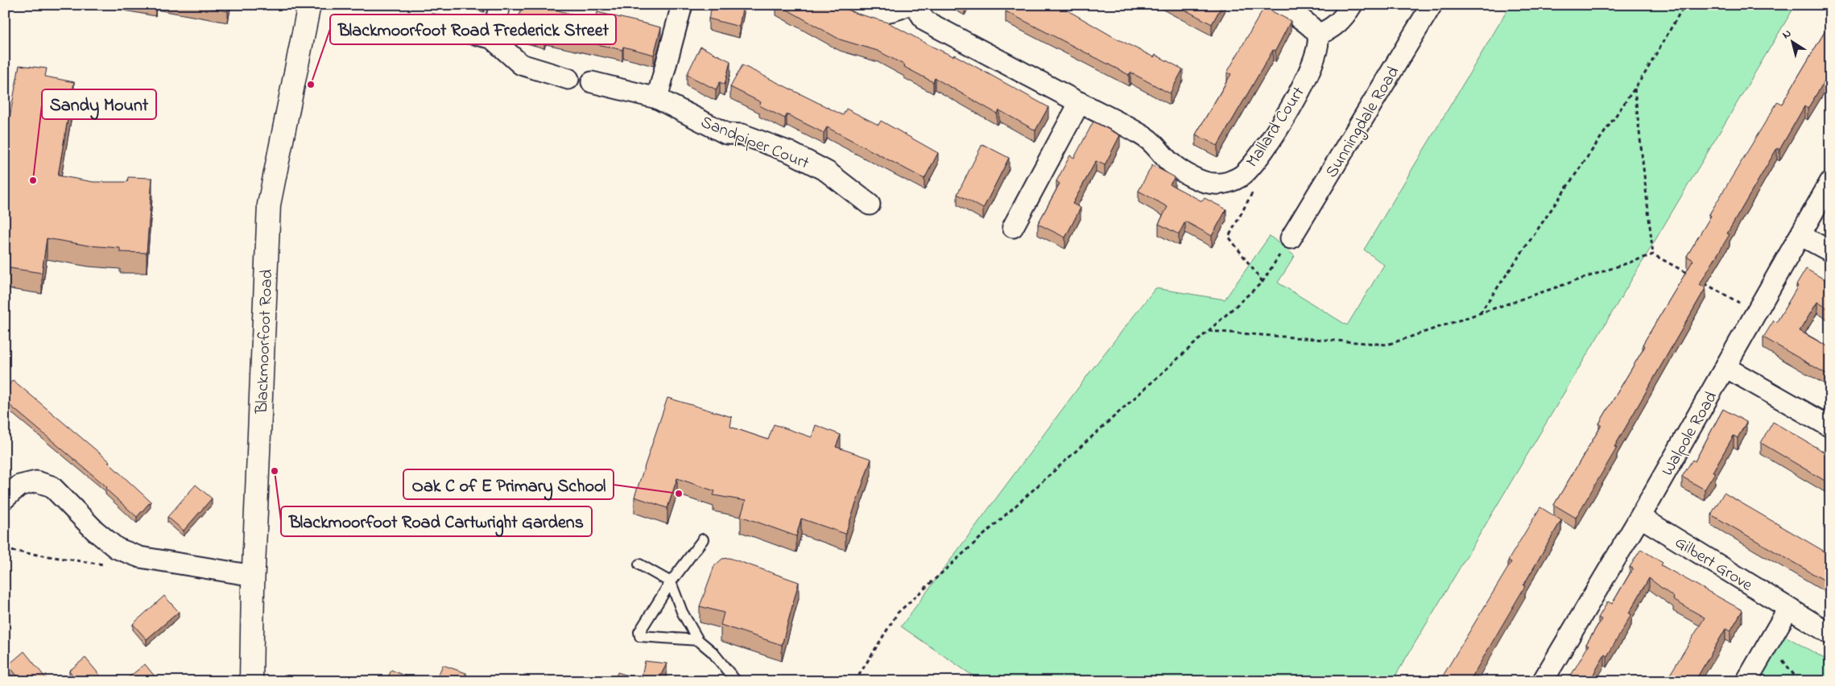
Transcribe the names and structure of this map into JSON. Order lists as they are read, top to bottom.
{
  "streets": {
    "street": [
      "Sunningdale Road",
      "Mallard Court",
      "Sandpiper Court",
      "Blackmoorfoot Road",
      "Walpole Road",
      "Gilbert Grove"
    ]
  },
  "crossings": [
    ["Walpole Road", "Gilbert Grove"]
  ],
  "places": [
    "Blackmoorfoot Road Frederick Street",
    "Sandy Mount",
    "Blackmoorfoot Road Cartwright Gardens",
    "Oak C of E Primary School"
  ],
  "north": "top left"
}
